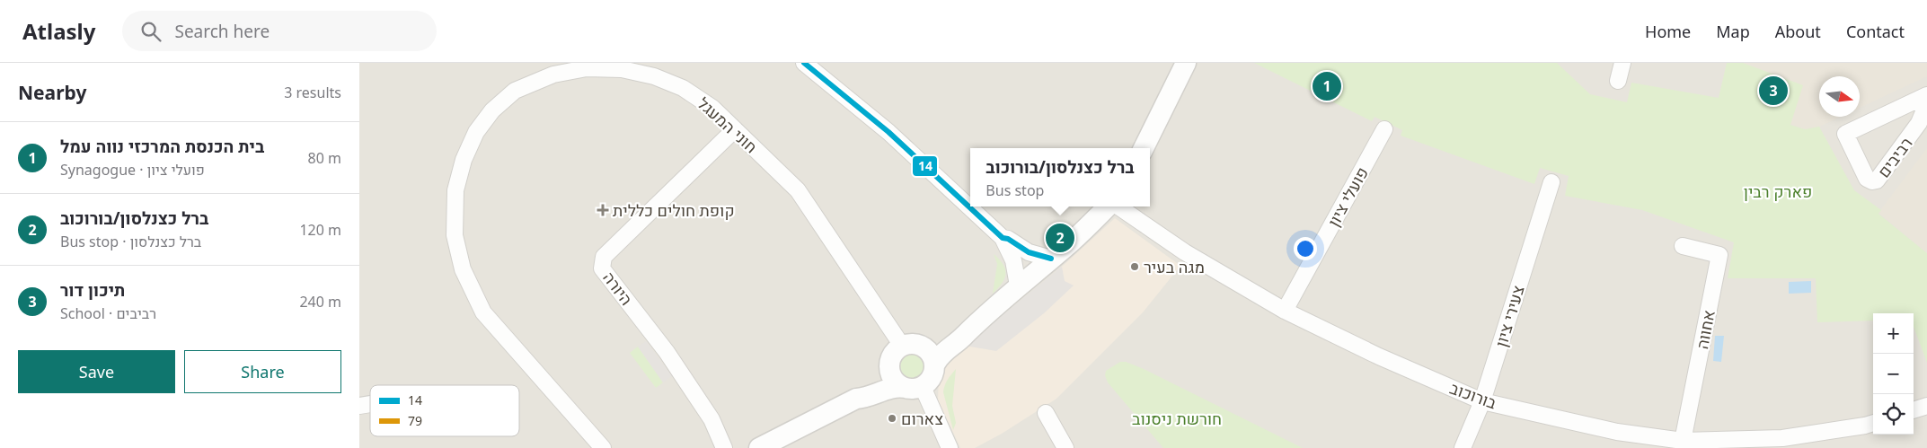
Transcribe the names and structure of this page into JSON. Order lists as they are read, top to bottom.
{
  "streets": {
    "street": [
      "חוני המעגל",
      "רביבים",
      "פועלי ציון",
      "היורה",
      "צעירי ציון",
      "אחווה",
      "בורוכוב"
    ]
  },
  "crossings": [
    ["חוני המעגל", "היורה"],
    ["פועלי ציון", "בורוכוב"],
    ["צעירי ציון", "בורוכוב"],
    ["אחווה", "בורוכוב"]
  ],
  "parks": ["פארק רבין", "חורשת ניסנוב"],
  "places": {
    "health": ["קופת חולים כללית"],
    "other": ["מגה בעיר", "צארום"]
  },
  "lines": ["transit line 14"],
  "legend": ["14", "79"],
  "north": "right",
  "page": {
    "header": "Atlasly",
    "search": "Search here",
    "nav": [
      "Home",
      "Map",
      "About",
      "Contact"
    ],
    "heading": ["Nearby", "3 results"],
    "pins": ["1", "3", "2"],
    "list": [
      {
        "mark": "1",
        "name": "בית הכנסת המרכזי נווה עמל",
        "note": "Synagogue · פועלי ציון",
        "value": "80 m"
      },
      {
        "mark": "2",
        "name": "ברל כצנלסון/בורוכוב",
        "note": "Bus stop · ברל כצנלסון",
        "value": "120 m"
      },
      {
        "mark": "3",
        "name": "תיכון דור",
        "note": "School · רביבים",
        "value": "240 m"
      }
    ],
    "popup": ["ברל כצנלסון/בורוכוב", "Bus stop"],
    "map_buttons": ["+", "−"],
    "buttons": ["Save", "Share"]
  }
}
